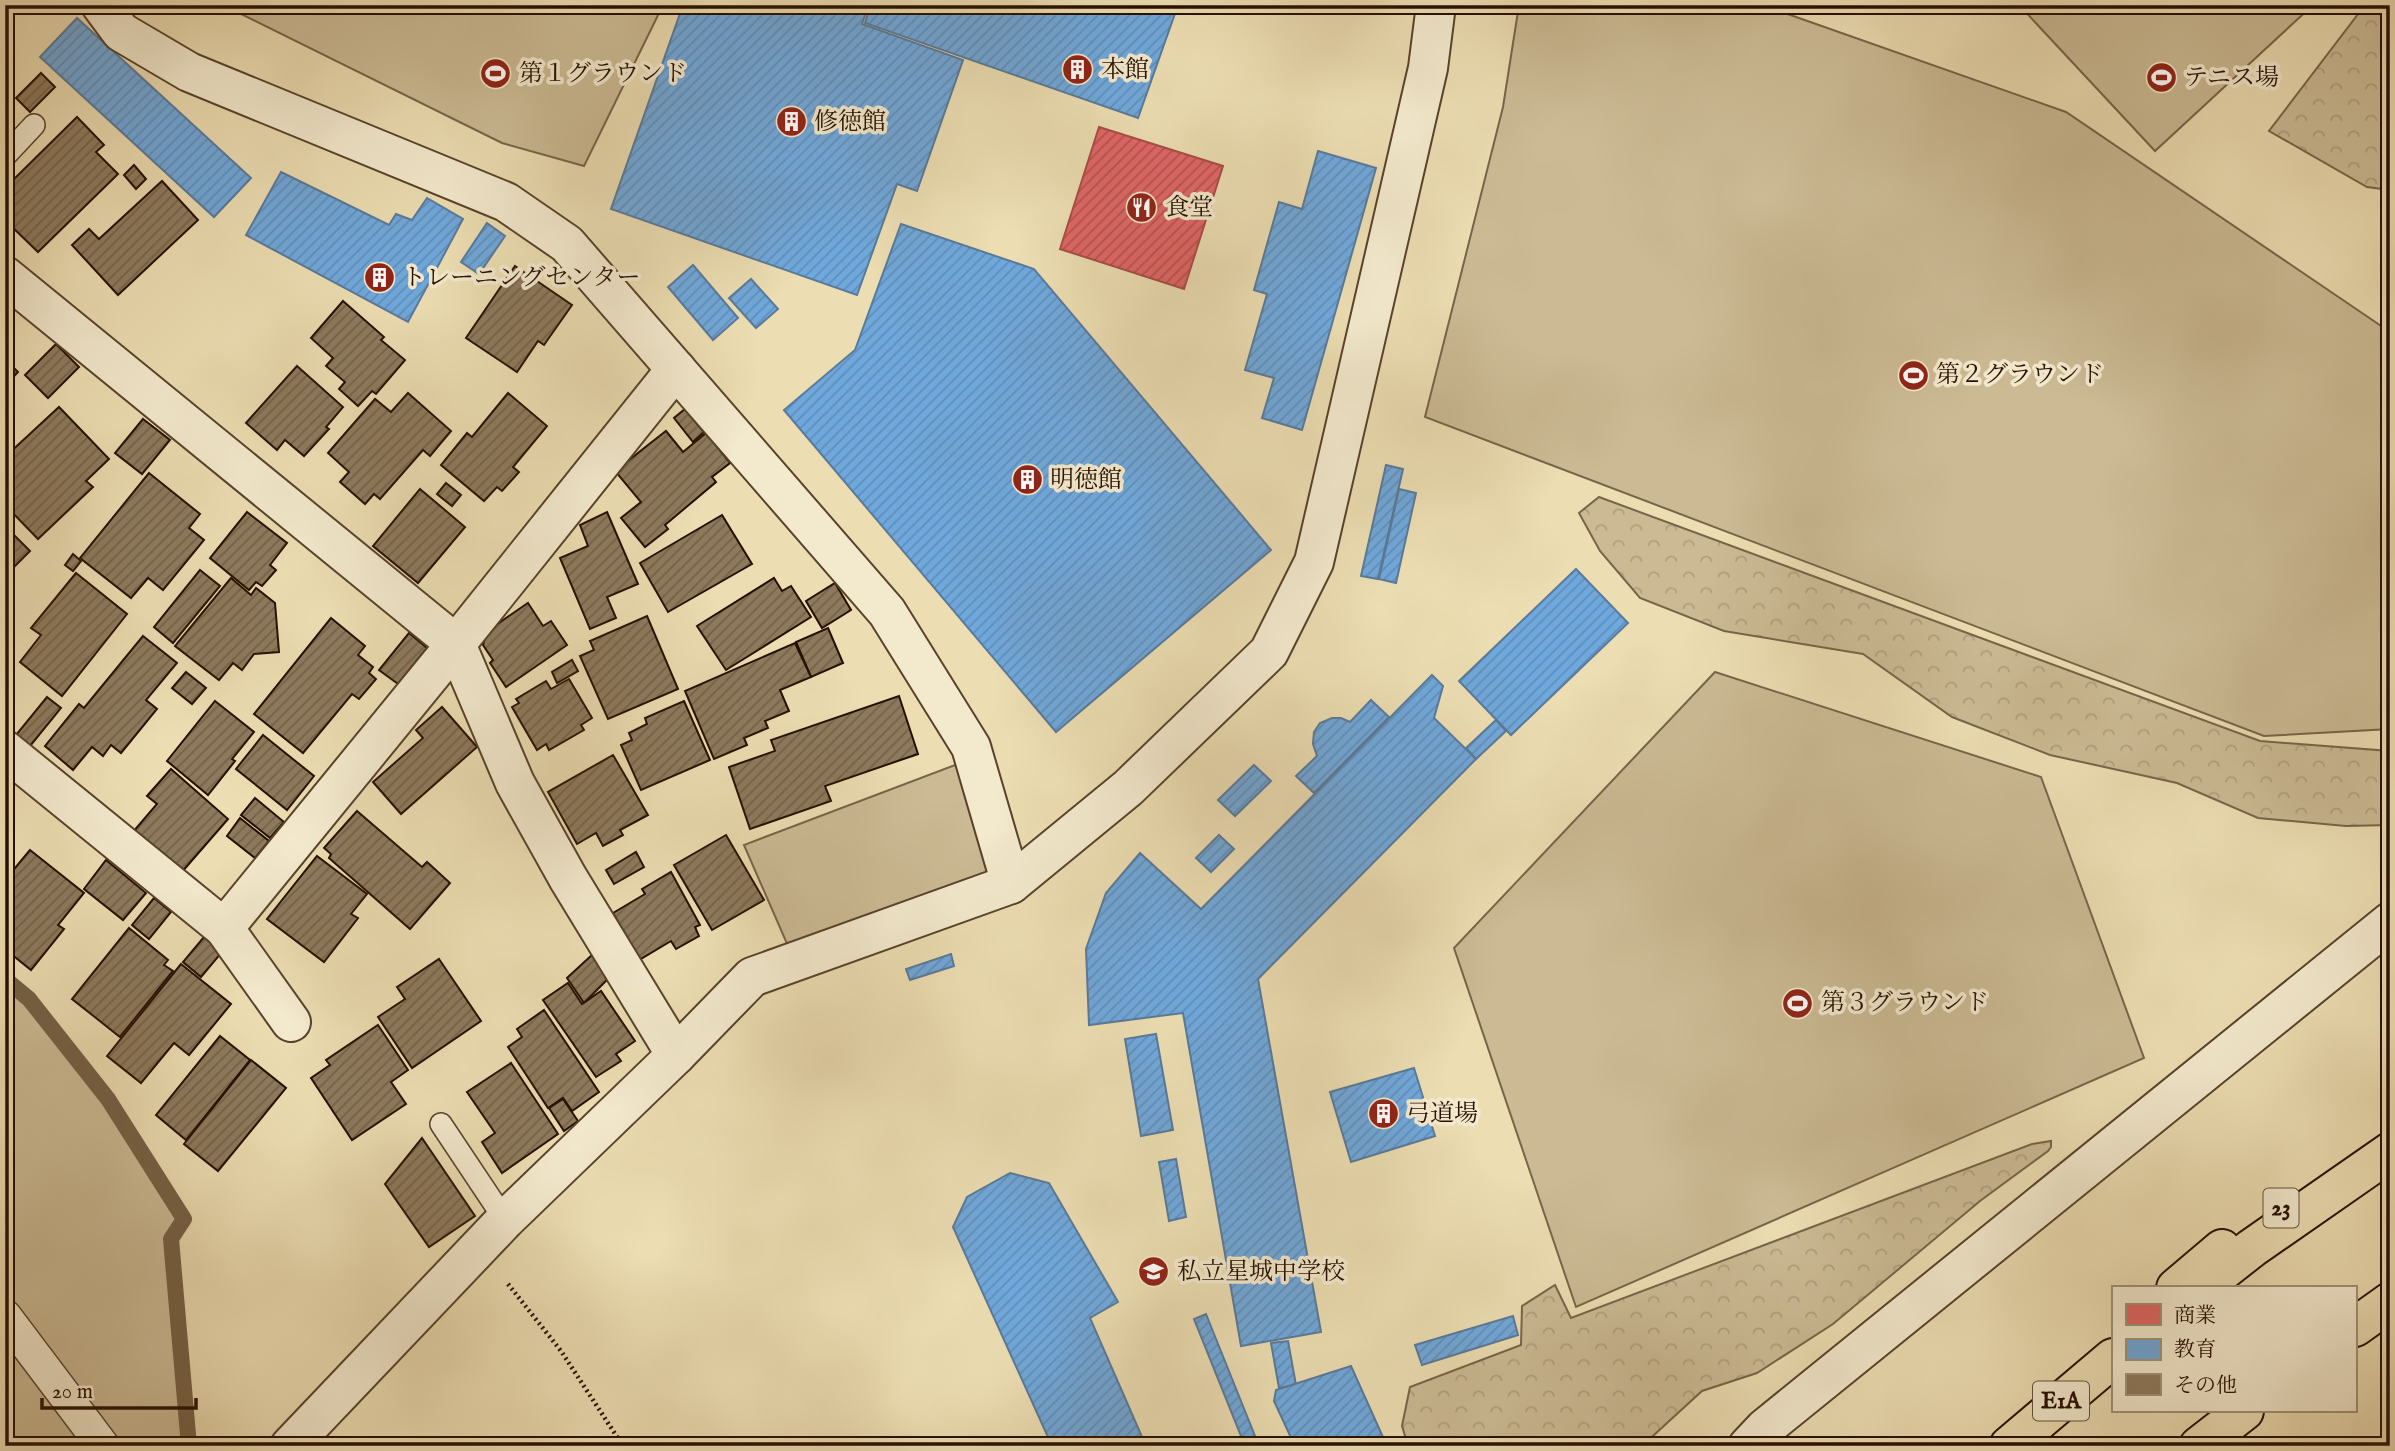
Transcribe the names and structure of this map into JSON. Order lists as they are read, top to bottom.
{
  "streets": {
    "highway": ["23", "E1A"]
  },
  "places": {
    "building": [
      "本館",
      "修徳館",
      "トレーニングセンター",
      "明徳館",
      "弓道場"
    ],
    "sports": [
      "第１グラウンド",
      "テニス場",
      "第２グラウンド",
      "第３グラウンド"
    ],
    "restaurant": ["食堂"],
    "school or university": ["私立星城中学校"]
  },
  "legend": ["商業", "教育", "その他"],
  "scale_bar": "20 m"
}
